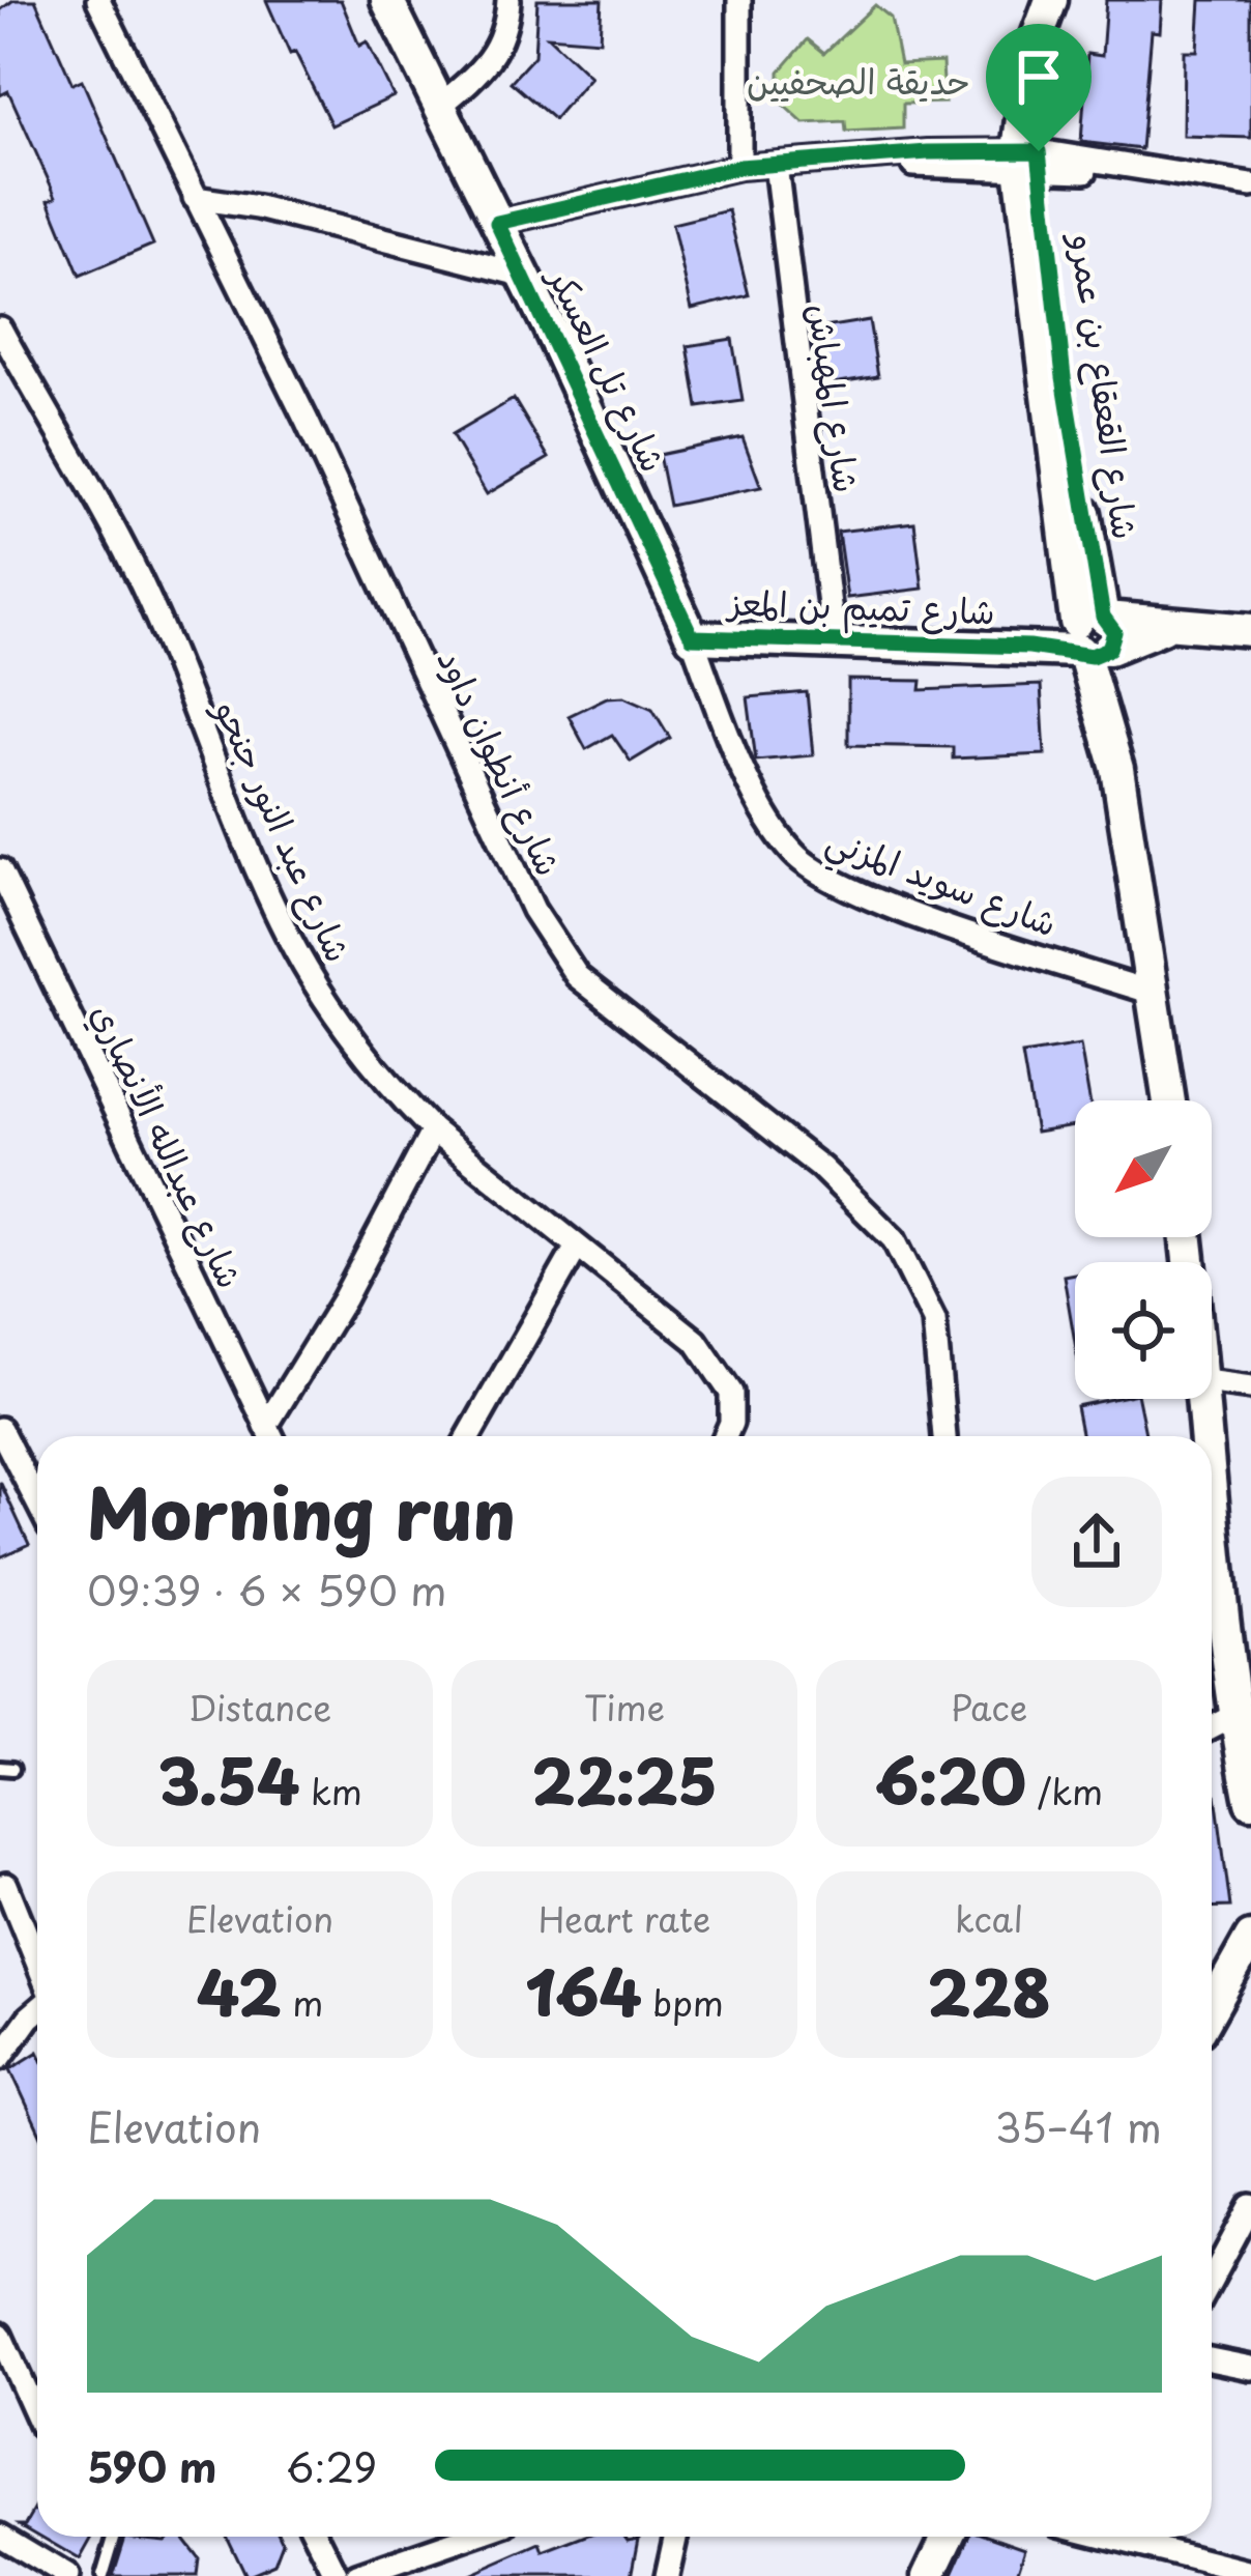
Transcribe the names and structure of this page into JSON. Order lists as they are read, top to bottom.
{
  "streets": {
    "street": [
      "شارع تل العسكر",
      "شارع القعقاع بن عمرو",
      "شارع المهباش",
      "شارع تميم بن المعز",
      "شارع أنطوان داود",
      "شارع عبد النور جنحو",
      "شارع سويد المزني",
      "شارع عبدالله الأنصاري"
    ]
  },
  "crossings": [
    ["شارع تل العسكر", "شارع تميم بن المعز"],
    ["شارع تل العسكر", "شارع سويد المزني"],
    ["شارع القعقاع بن عمرو", "شارع تميم بن المعز"],
    ["شارع القعقاع بن عمرو", "شارع سويد المزني"],
    ["شارع المهباش", "شارع تميم بن المعز"],
    ["شارع تميم بن المعز", "شارع سويد المزني"]
  ],
  "parks": ["حديقة الصحفيين"],
  "north": "bottom left",
  "page": {
    "heading": ["Morning run", "09:39 · 6 × 590 m"],
    "stats": [
      ["Distance", "3.54 km"],
      ["Time", "22:25"],
      ["Pace", "6:20 /km"],
      ["Elevation", "42 m"],
      ["Heart rate", "164 bpm"],
      ["kcal", "228"]
    ],
    "chart": ["Elevation", "35–41 m"],
    "list": [
      {
        "name": "590 m",
        "note": "6:29"
      }
    ]
  }
}
